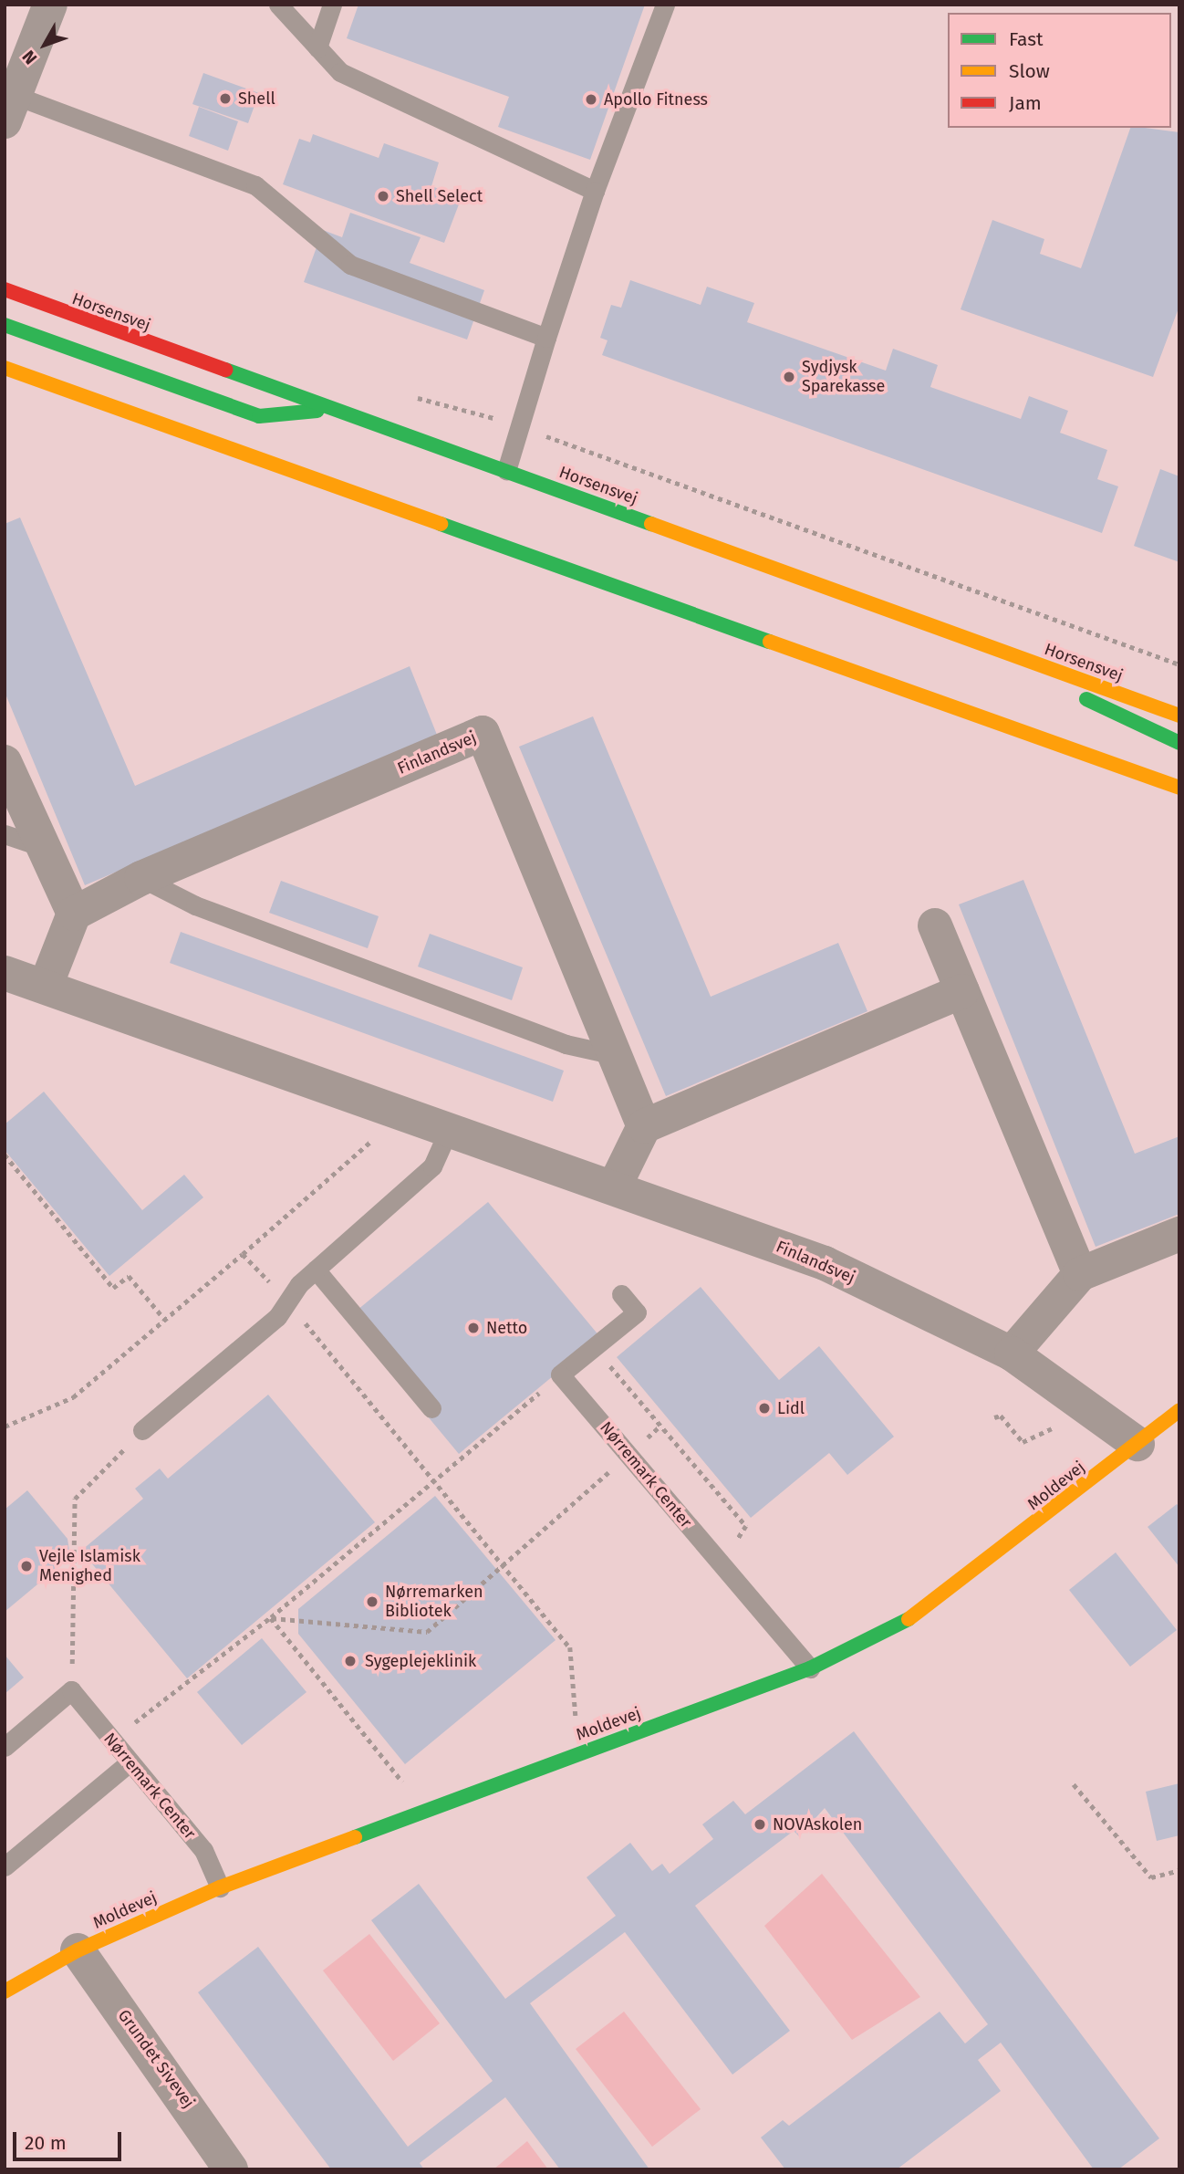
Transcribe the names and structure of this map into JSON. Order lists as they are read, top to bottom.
{
  "streets": {
    "main road": ["Horsensvej", "Moldevej"],
    "street": ["Finlandsvej", "Grundet Sivevej"],
    "lane": ["Nørremark Center"]
  },
  "crossings": [
    ["Finlandsvej", "Moldevej"],
    ["Nørremark Center", "Moldevej"],
    ["Moldevej", "Grundet Sivevej"]
  ],
  "places": [
    "Shell",
    "Apollo Fitness",
    "Shell Select",
    "Sydjysk Sparekasse",
    "Netto",
    "Lidl",
    "Vejle Islamisk Menighed",
    "Nørremarken Bibliotek",
    "Sygeplejeklinik",
    "NOVAskolen"
  ],
  "legend": ["Fast", "Slow", "Jam"],
  "scale_bar": "20 m",
  "north": "bottom left"
}
